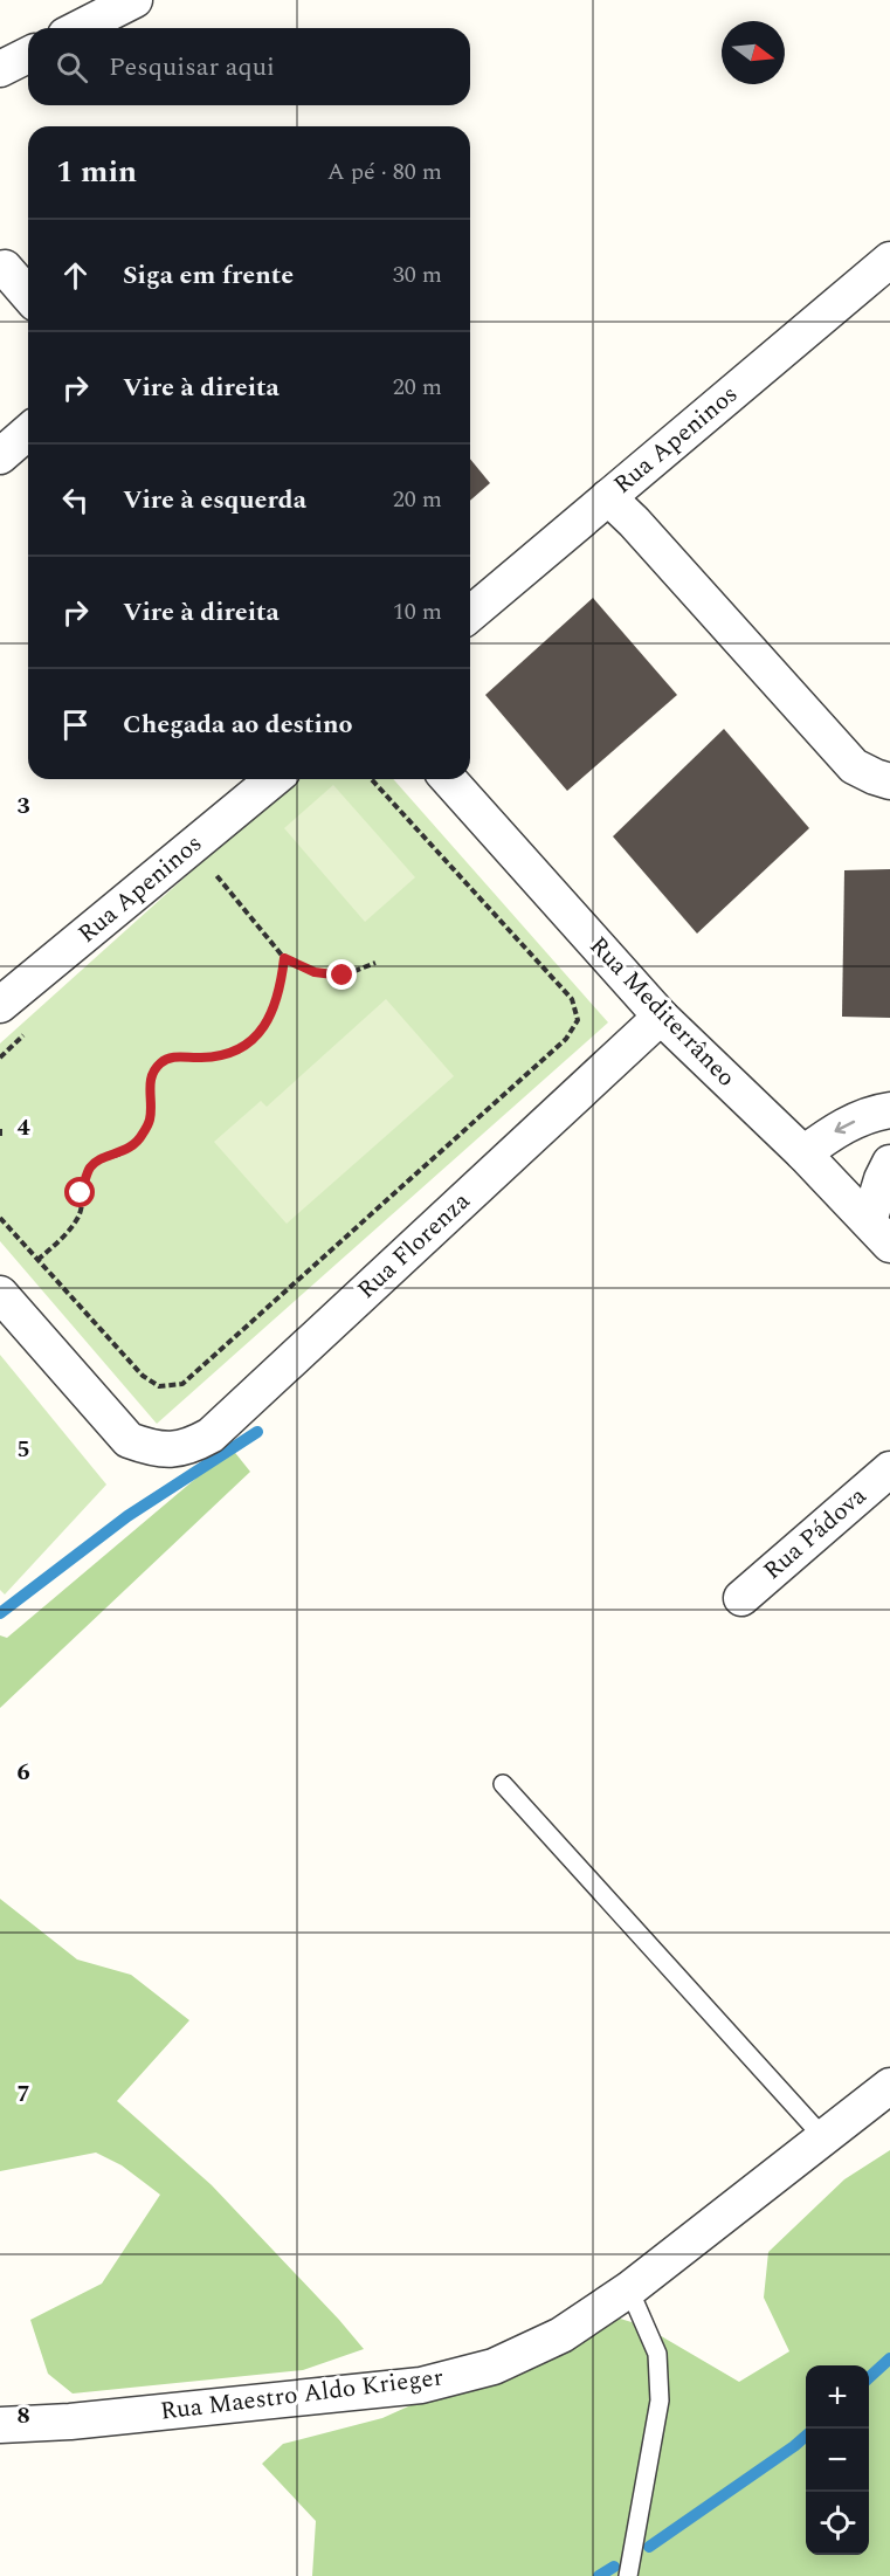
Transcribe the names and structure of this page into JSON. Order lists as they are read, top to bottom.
{
  "streets": {
    "street": [
      "Rua Apeninos",
      "Rua Mediterrâneo",
      "Rua Florenza",
      "Rua Pádova",
      "Rua Maestro Aldo Krieger"
    ]
  },
  "crossings": [
    ["Rua Mediterrâneo", "Rua Florenza"]
  ],
  "north": "right",
  "page": {
    "search": "Pesquisar aqui",
    "heading": ["1 min", "A pé · 80 m"],
    "list": [
      ["Siga em frente", "30 m"],
      ["Vire à direita", "20 m"],
      ["Vire à esquerda", "20 m"],
      ["Vire à direita", "10 m"],
      "Chegada ao destino"
    ],
    "map_buttons": ["+", "−"]
  },
  "grid": {
    "rows": [
      "3",
      "4",
      "5",
      "6",
      "7",
      "8"
    ]
  }
}
